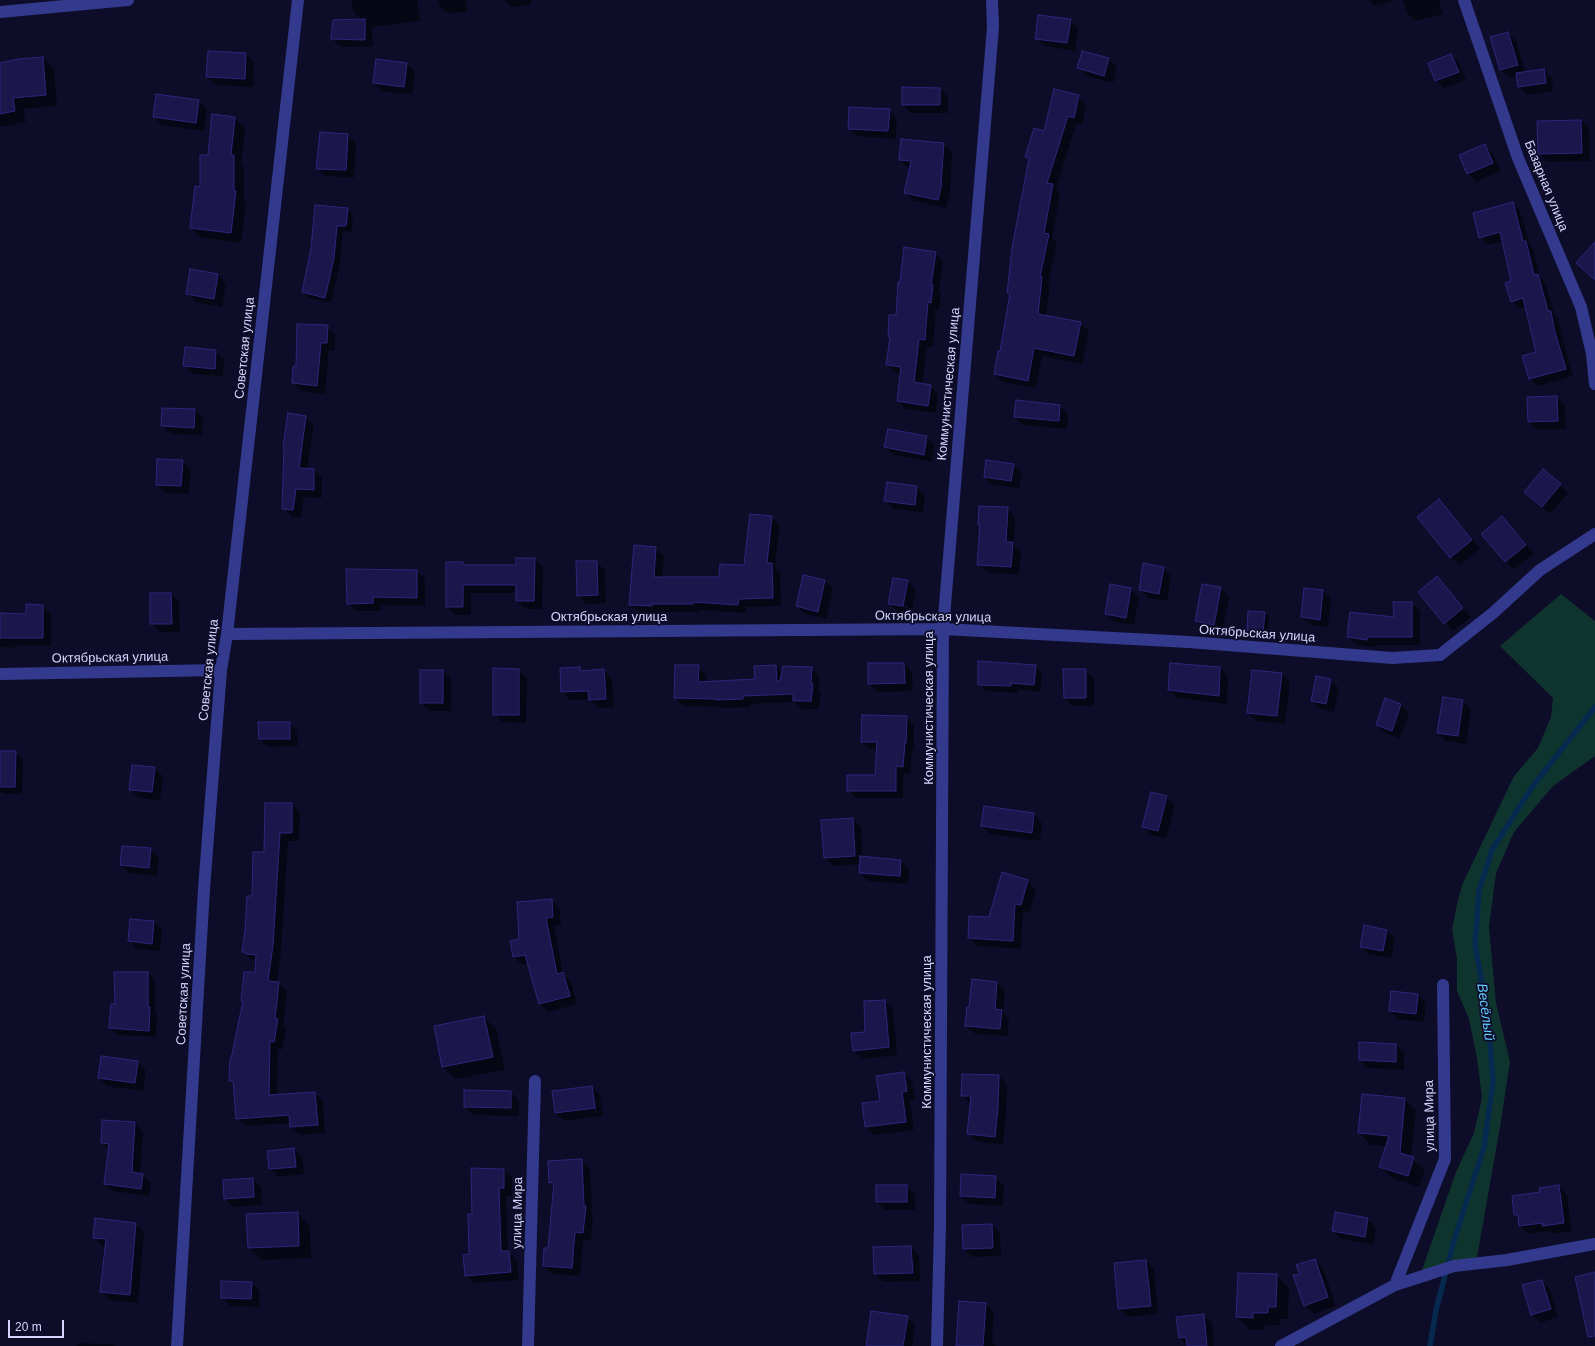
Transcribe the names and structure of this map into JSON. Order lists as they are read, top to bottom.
{
  "streets": {
    "street": [
      "Базарная улица",
      "Советская улица",
      "Коммунистическая улица",
      "Октябрьская улица",
      "улица Мира"
    ]
  },
  "crossings": [
    ["Советская улица", "Октябрьская улица"],
    ["Коммунистическая улица", "Октябрьская улица"]
  ],
  "water": ["Весёлый"],
  "scale_bar": "20 m"
}
